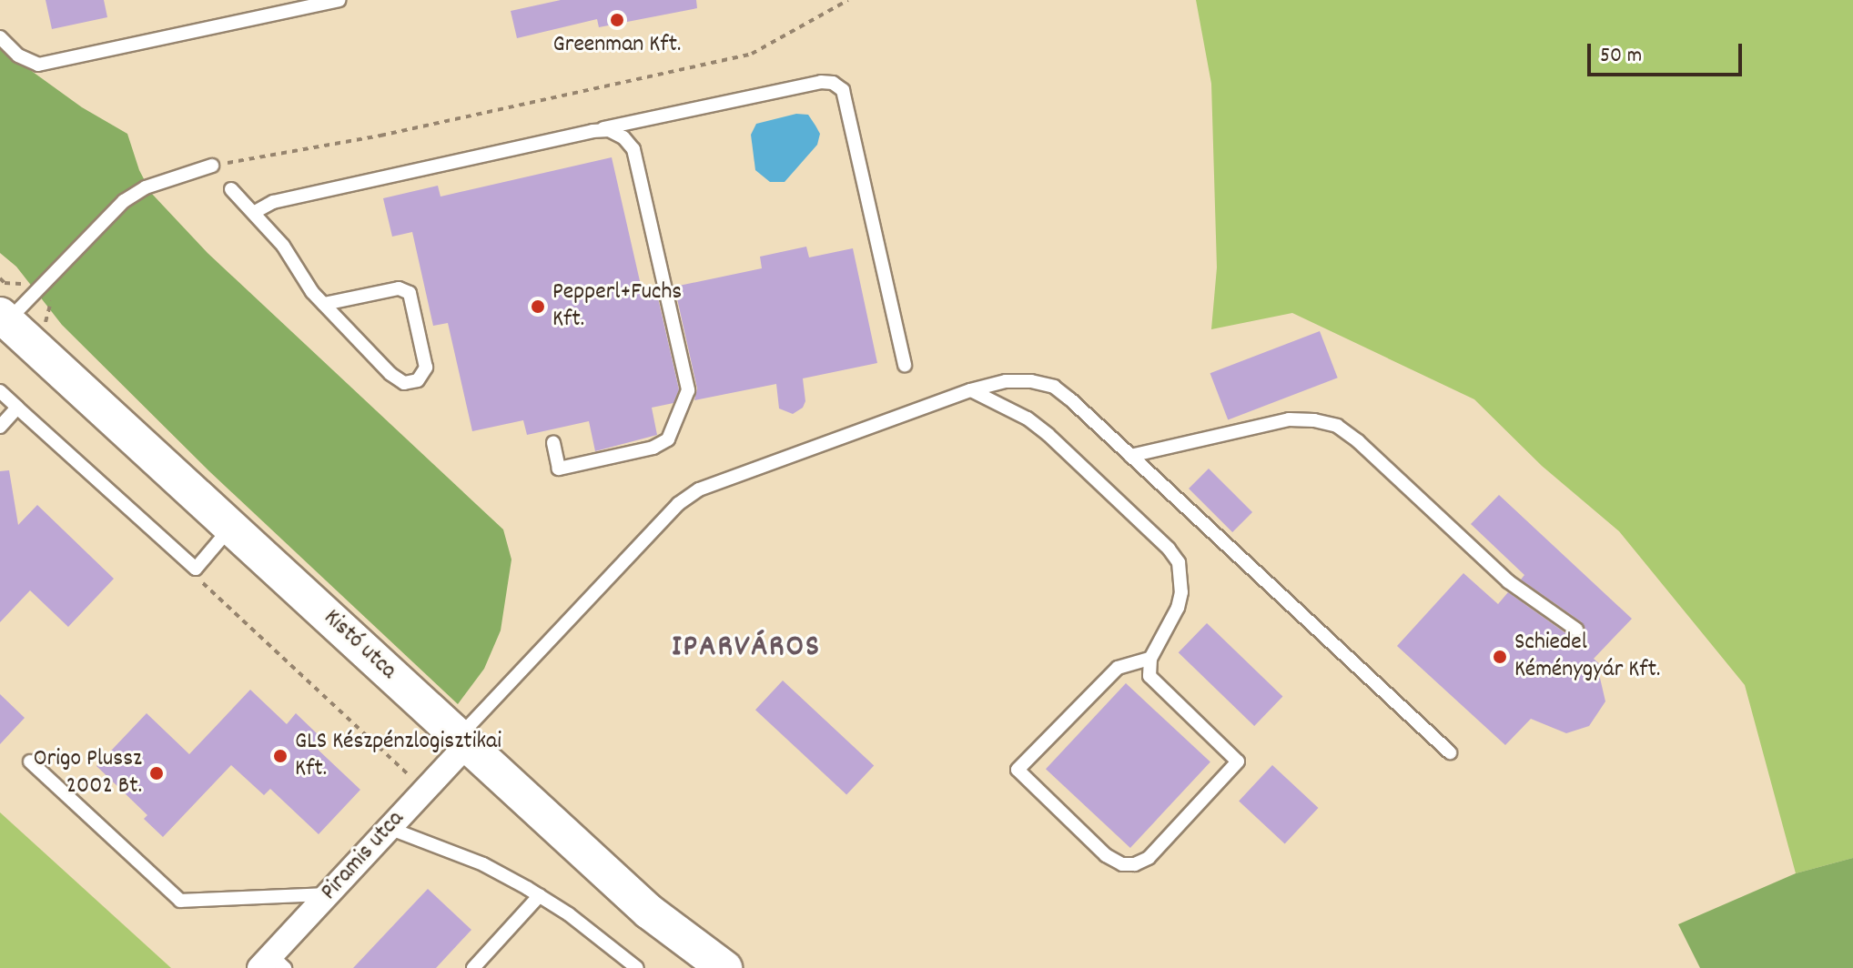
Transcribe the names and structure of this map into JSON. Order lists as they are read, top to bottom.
{
  "streets": {
    "street": ["Kistó utca", "Piramis utca"]
  },
  "crossings": [
    ["Kistó utca", "Piramis utca"]
  ],
  "districts": ["IPARVÁROS"],
  "places": [
    "Greenman Kft.",
    "Pepperl+Fuchs Kft.",
    "Schiedel Kéménygyár Kft.",
    "GLS Készpénzlogisztikai Kft.",
    "Origo Plussz 2002 Bt."
  ],
  "scale_bar": "50 m"
}
